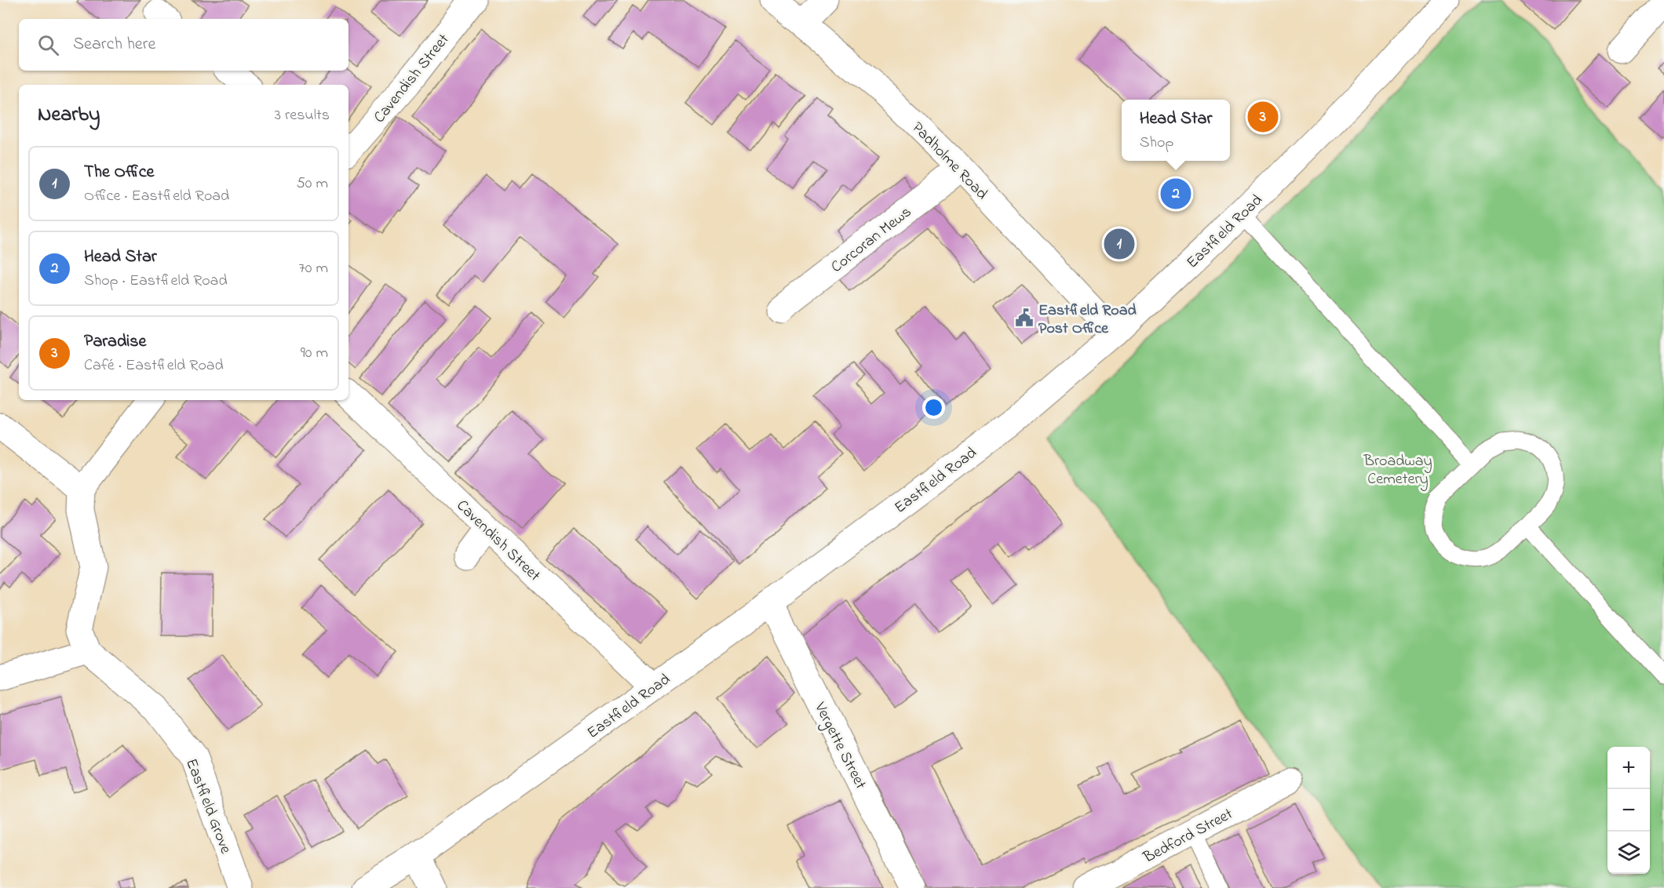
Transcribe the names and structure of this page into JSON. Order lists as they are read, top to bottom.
{
  "streets": {
    "street": [
      "Cavendish Street",
      "Padholme Road",
      "Eastfield Road",
      "Corcoran Mews",
      "Vergette Street",
      "Eastfield Grove",
      "Bedford Street"
    ]
  },
  "crossings": [
    ["Cavendish Street", "Eastfield Road"],
    ["Padholme Road", "Eastfield Road"],
    ["Padholme Road", "Corcoran Mews"],
    ["Eastfield Road", "Vergette Street"]
  ],
  "parks": ["Broadway Cemetery"],
  "places": {
    "public building": ["Eastfield Road Post Office"]
  },
  "page": {
    "search": "Search here",
    "heading": ["Nearby", "3 results"],
    "popup": ["Head Star", "Shop"],
    "pins": ["3", "2", "1"],
    "list": [
      {
        "mark": "1",
        "name": "The Office",
        "note": "Office · Eastfield Road",
        "value": "50 m"
      },
      {
        "mark": "2",
        "name": "Head Star",
        "note": "Shop · Eastfield Road",
        "value": "70 m"
      },
      {
        "mark": "3",
        "name": "Paradise",
        "note": "Café · Eastfield Road",
        "value": "90 m"
      }
    ],
    "map_buttons": ["+", "−"]
  }
}
